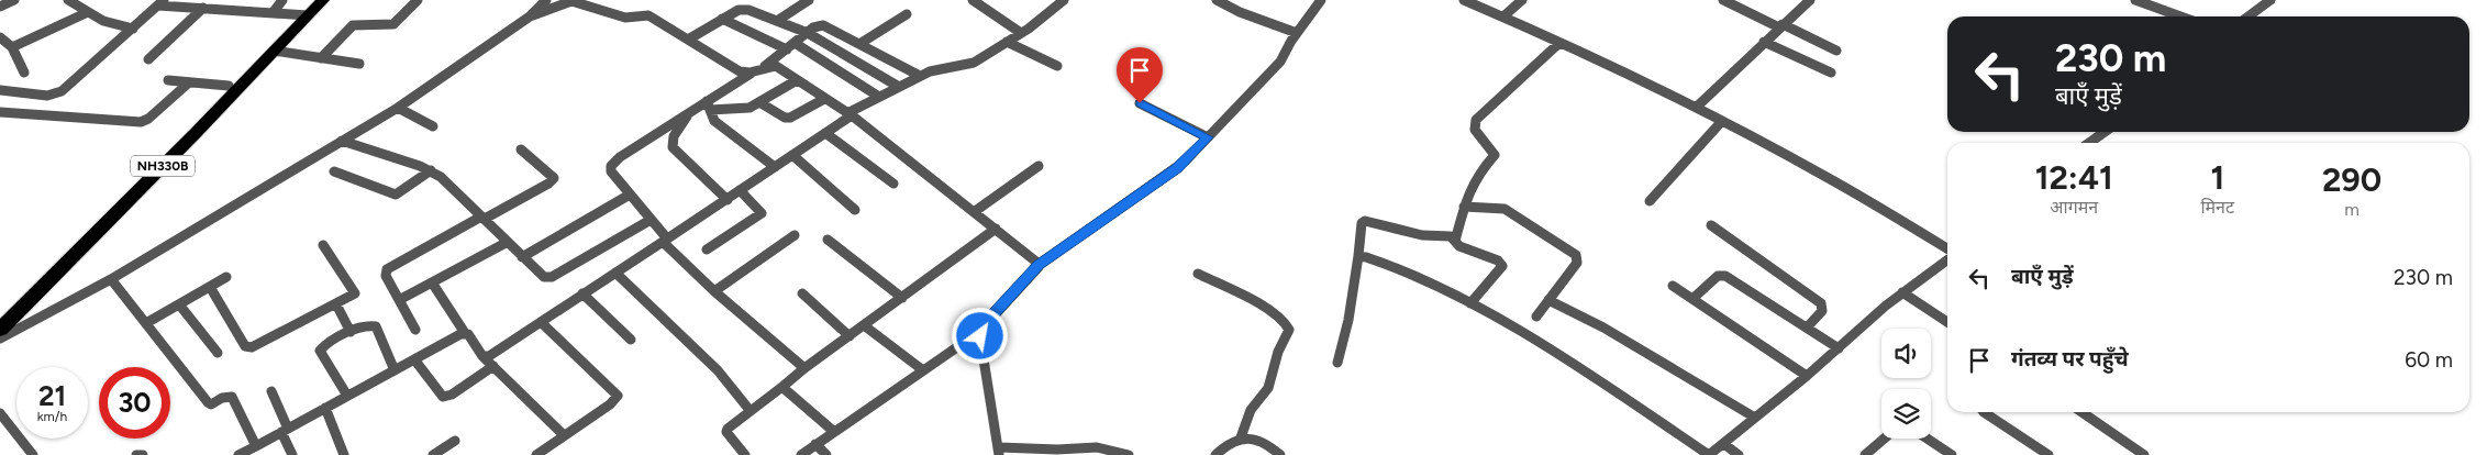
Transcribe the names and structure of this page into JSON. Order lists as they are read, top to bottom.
{
  "streets": {
    "highway": ["NH330B"]
  },
  "page": {
    "turn": ["230 m", "बाएँ मुड़ें"],
    "eta": [
      "12:41",
      "आगमन",
      "1",
      "मिनट",
      "290",
      "m"
    ],
    "list": [
      {
        "name": "बाएँ मुड़ें",
        "value": "230 m"
      },
      {
        "name": "गंतव्य पर पहुँचे",
        "value": "60 m"
      }
    ],
    "speed": "21 km/h",
    "limit": "30"
  }
}
